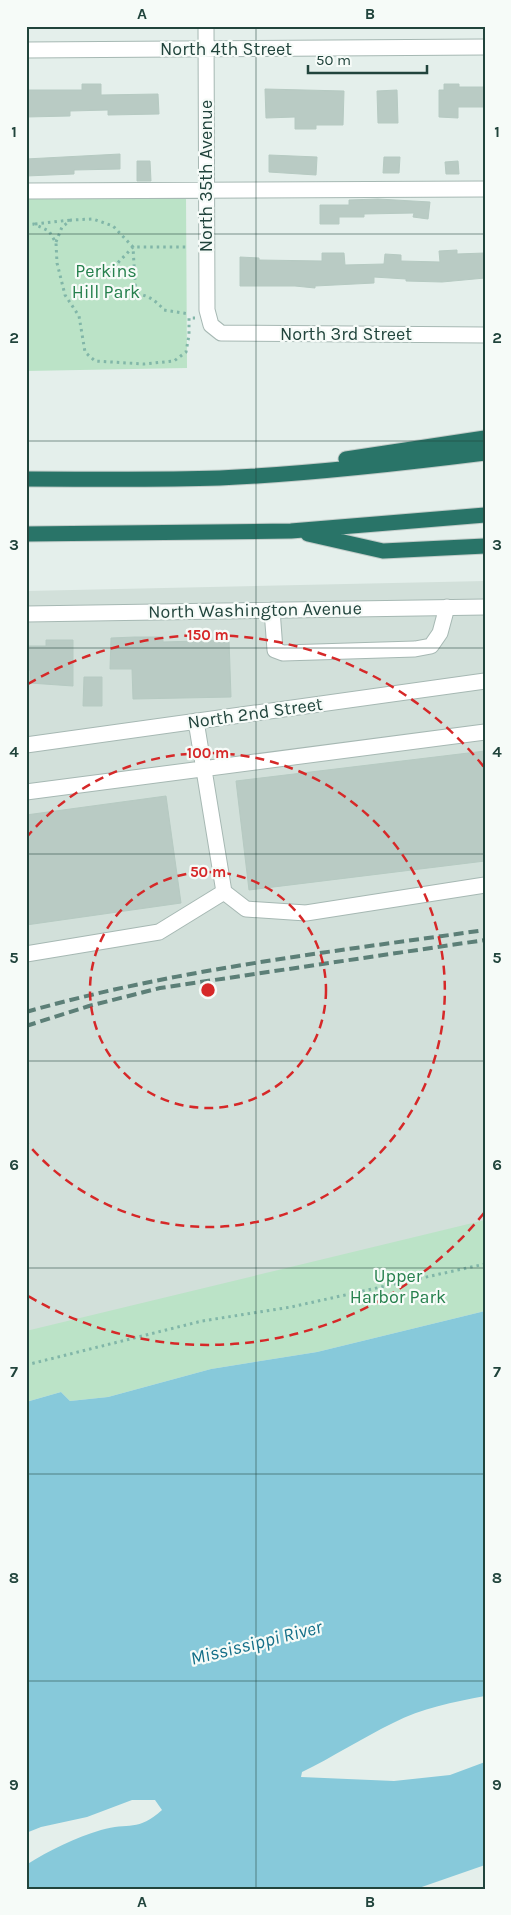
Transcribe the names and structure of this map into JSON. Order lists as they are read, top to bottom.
{
  "streets": {
    "street": [
      "North 4th Street",
      "North 35th Avenue",
      "North 3rd Street",
      "North Washington Avenue",
      "North 2nd Street"
    ]
  },
  "crossings": [
    ["North 4th Street", "North 35th Avenue"],
    ["North 35th Avenue", "North 3rd Street"]
  ],
  "water": ["Mississippi River"],
  "parks": ["Perkins Hill Park", "Upper Harbor Park"],
  "scale_bar": "50 m",
  "grid": {
    "columns": ["A", "B"],
    "rows": [
      "1",
      "2",
      "3",
      "4",
      "5",
      "6",
      "7",
      "8",
      "9"
    ]
  },
  "rings": ["150 m", "100 m", "50 m"]
}
